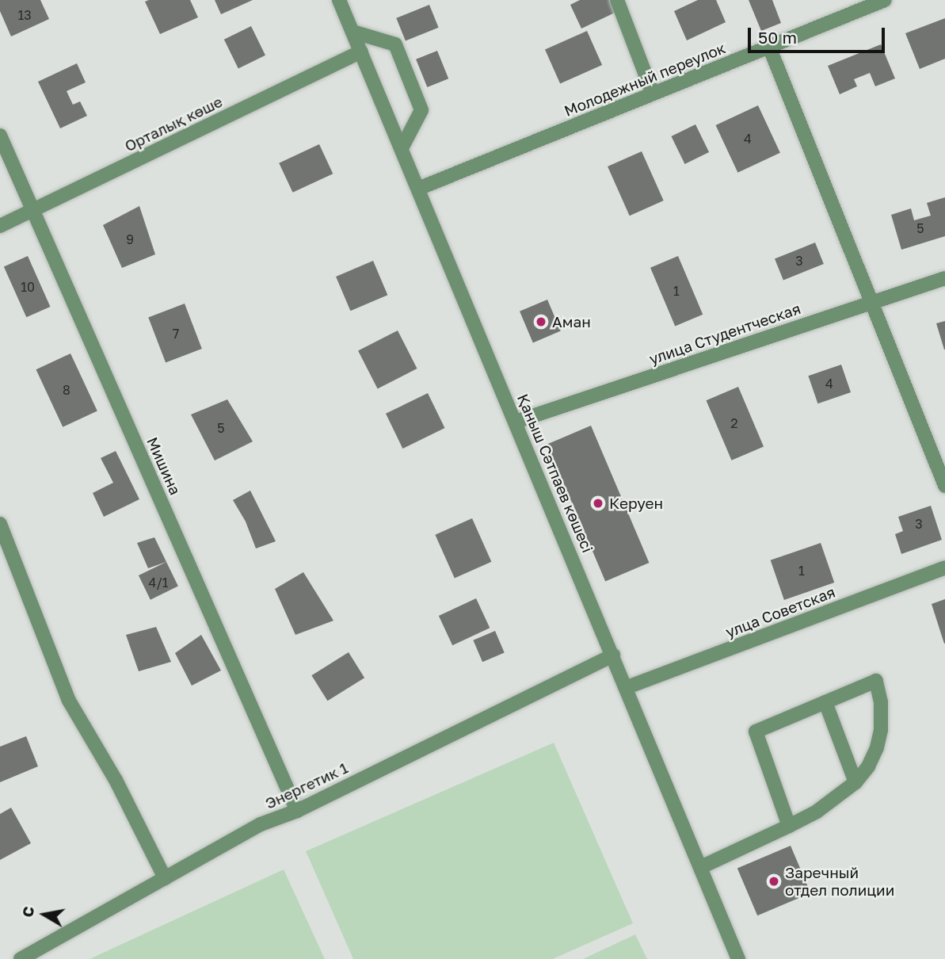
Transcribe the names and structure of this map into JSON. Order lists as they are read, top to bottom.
{
  "streets": {
    "street": [
      "Молодежный переулок",
      "Орталық көше",
      "улица Студентческая",
      "Мишина",
      "Қаныш Сәтпаев көшесі",
      "улца Советская",
      "Энергетик 1"
    ]
  },
  "crossings": [
    ["Молодежный переулок", "Қаныш Сәтпаев көшесі"],
    ["Орталық көше", "Мишина"],
    ["Орталық көше", "Қаныш Сәтпаев көшесі"],
    ["улица Студентческая", "Қаныш Сәтпаев көшесі"],
    ["Мишина", "Энергетик 1"],
    ["Қаныш Сәтпаев көшесі", "улца Советская"],
    ["Қаныш Сәтпаев көшесі", "Энергетик 1"]
  ],
  "places": ["Аман", "Керуен", "Заречный отдел полиции"],
  "house_numbers": [
    "13",
    "4",
    "5",
    "9",
    "3",
    "10",
    "1",
    "7",
    "4",
    "8",
    "2",
    "5",
    "3",
    "1",
    "4/1"
  ],
  "scale_bar": "50 m",
  "north": "left"
}
